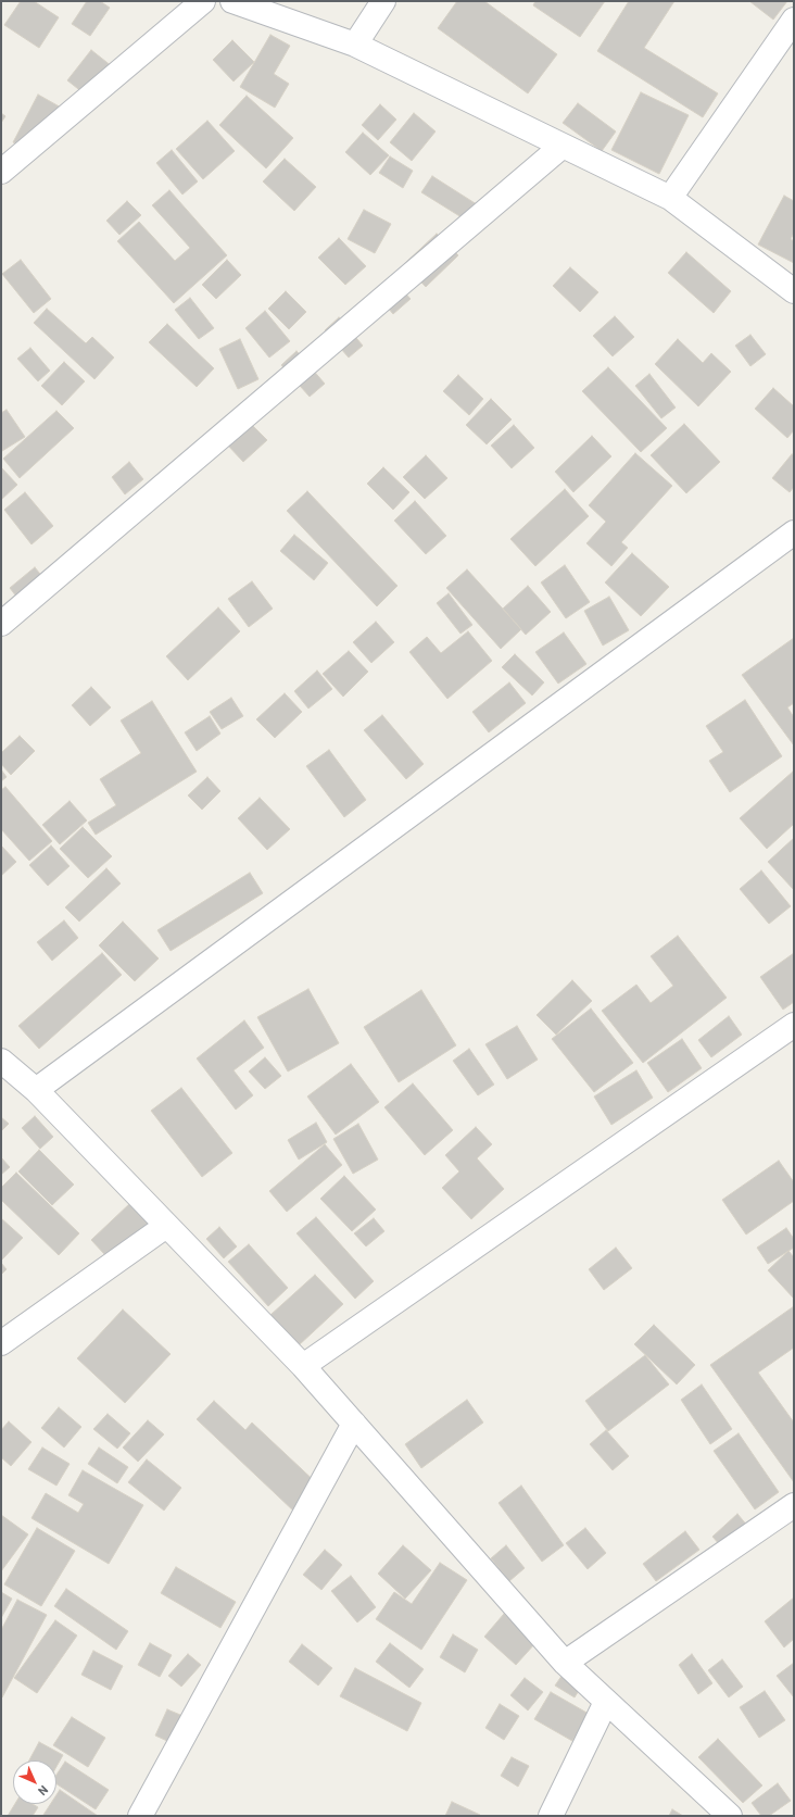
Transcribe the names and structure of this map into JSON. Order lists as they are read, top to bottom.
{
  "north": "bottom right"
}
